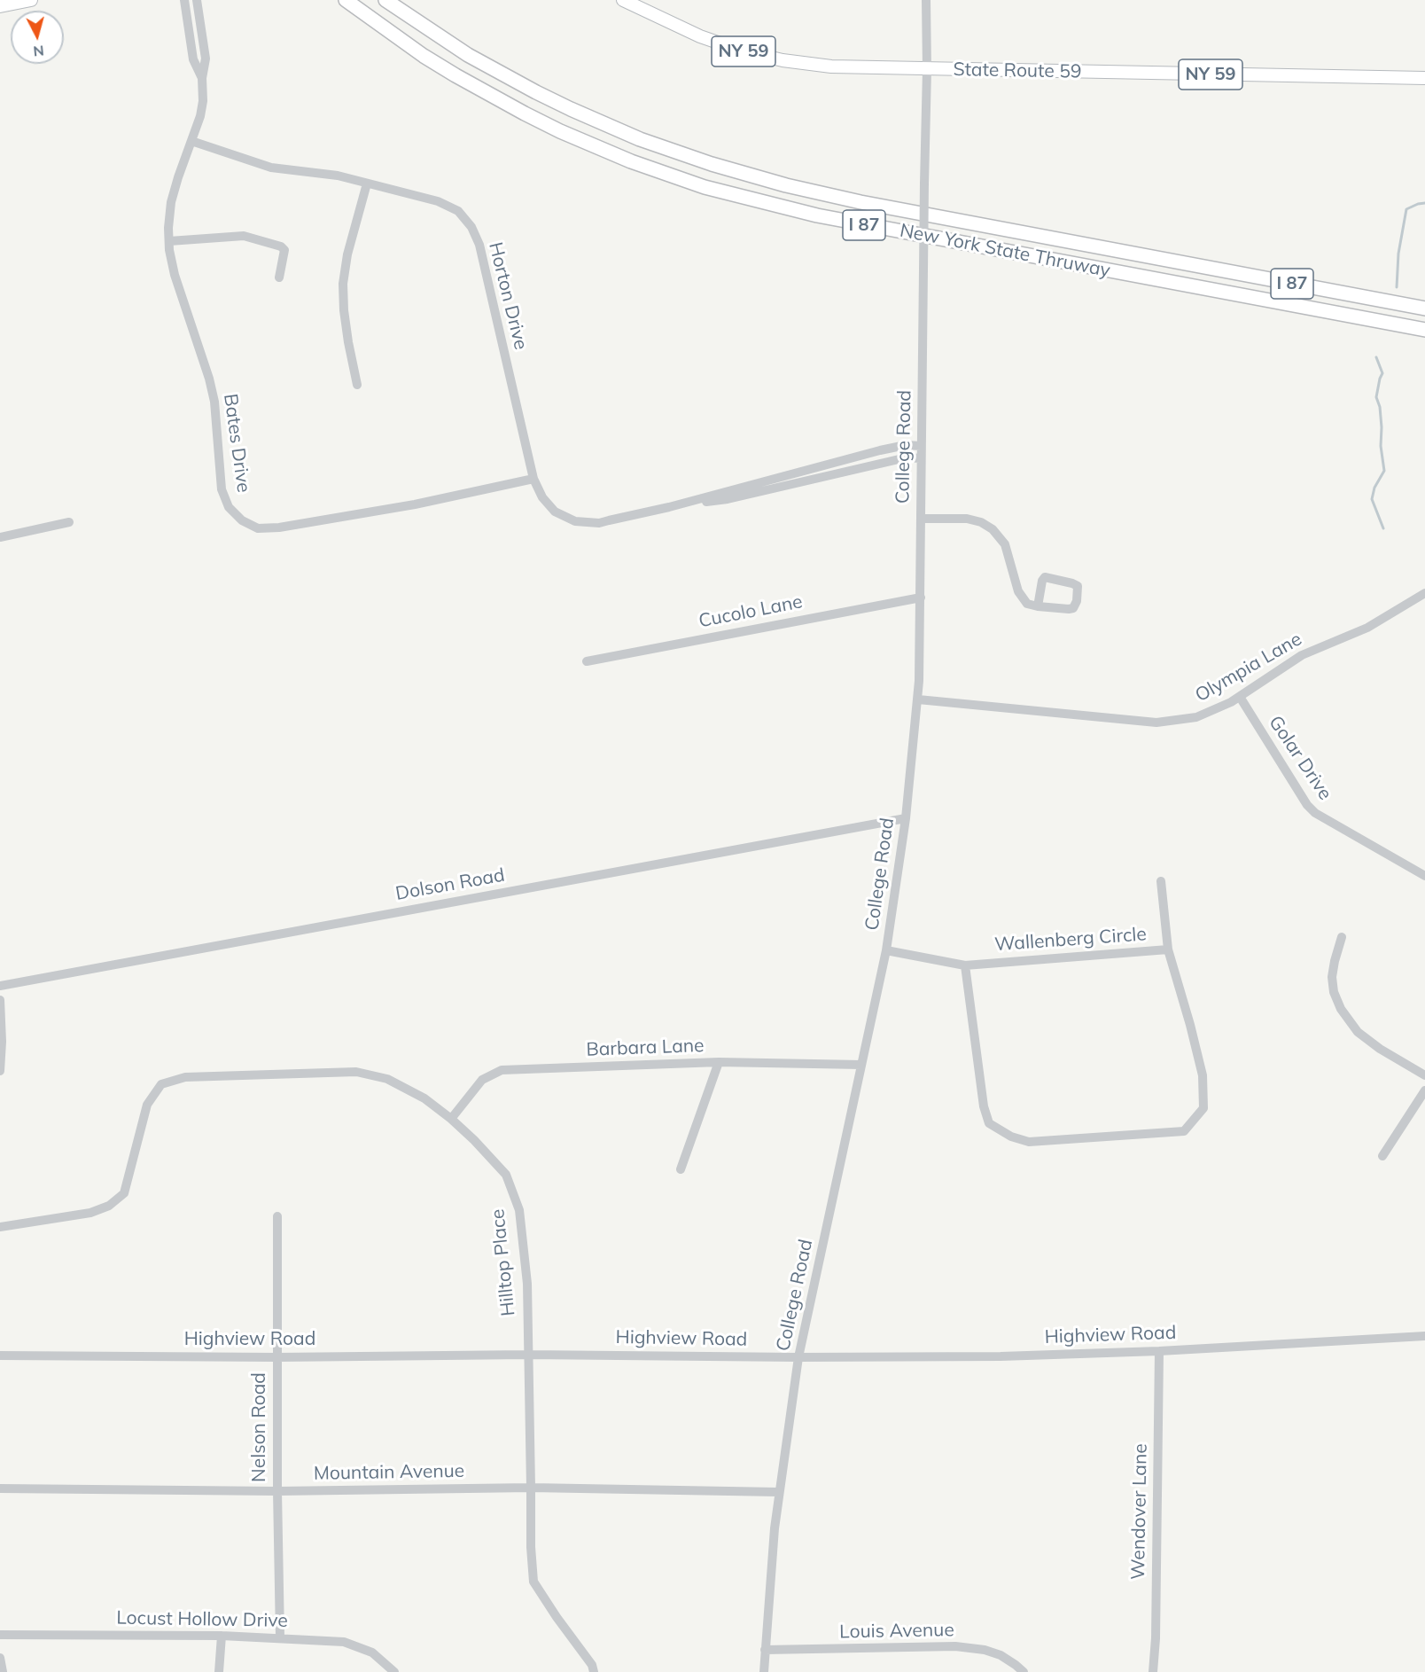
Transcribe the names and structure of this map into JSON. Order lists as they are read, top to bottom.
{
  "streets": {
    "highway": ["I 87", "New York State Thruway"],
    "main road": ["NY 59", "State Route 59"],
    "street": [
      "Horton Drive",
      "Bates Drive",
      "College Road",
      "Cucolo Lane",
      "Olympia Lane",
      "Golar Drive",
      "Dolson Road",
      "Wallenberg Circle",
      "Barbara Lane",
      "Hilltop Place",
      "Highview Road",
      "Nelson Road",
      "Mountain Avenue",
      "Wendover Lane",
      "Locust Hollow Drive",
      "Louis Avenue"
    ]
  },
  "crossings": [
    ["State Route 59", "College Road"],
    ["Horton Drive", "Bates Drive"],
    ["Horton Drive", "College Road"],
    ["College Road", "Cucolo Lane"],
    ["College Road", "Olympia Lane"],
    ["College Road", "Dolson Road"],
    ["College Road", "Wallenberg Circle"],
    ["College Road", "Barbara Lane"],
    ["College Road", "Highview Road"],
    ["College Road", "Mountain Avenue"],
    ["College Road", "Louis Avenue"],
    ["Olympia Lane", "Golar Drive"],
    ["Barbara Lane", "Hilltop Place"],
    ["Hilltop Place", "Highview Road"],
    ["Hilltop Place", "Mountain Avenue"],
    ["Highview Road", "Nelson Road"],
    ["Highview Road", "Wendover Lane"],
    ["Nelson Road", "Mountain Avenue"],
    ["Nelson Road", "Locust Hollow Drive"]
  ],
  "north": "bottom"
}
